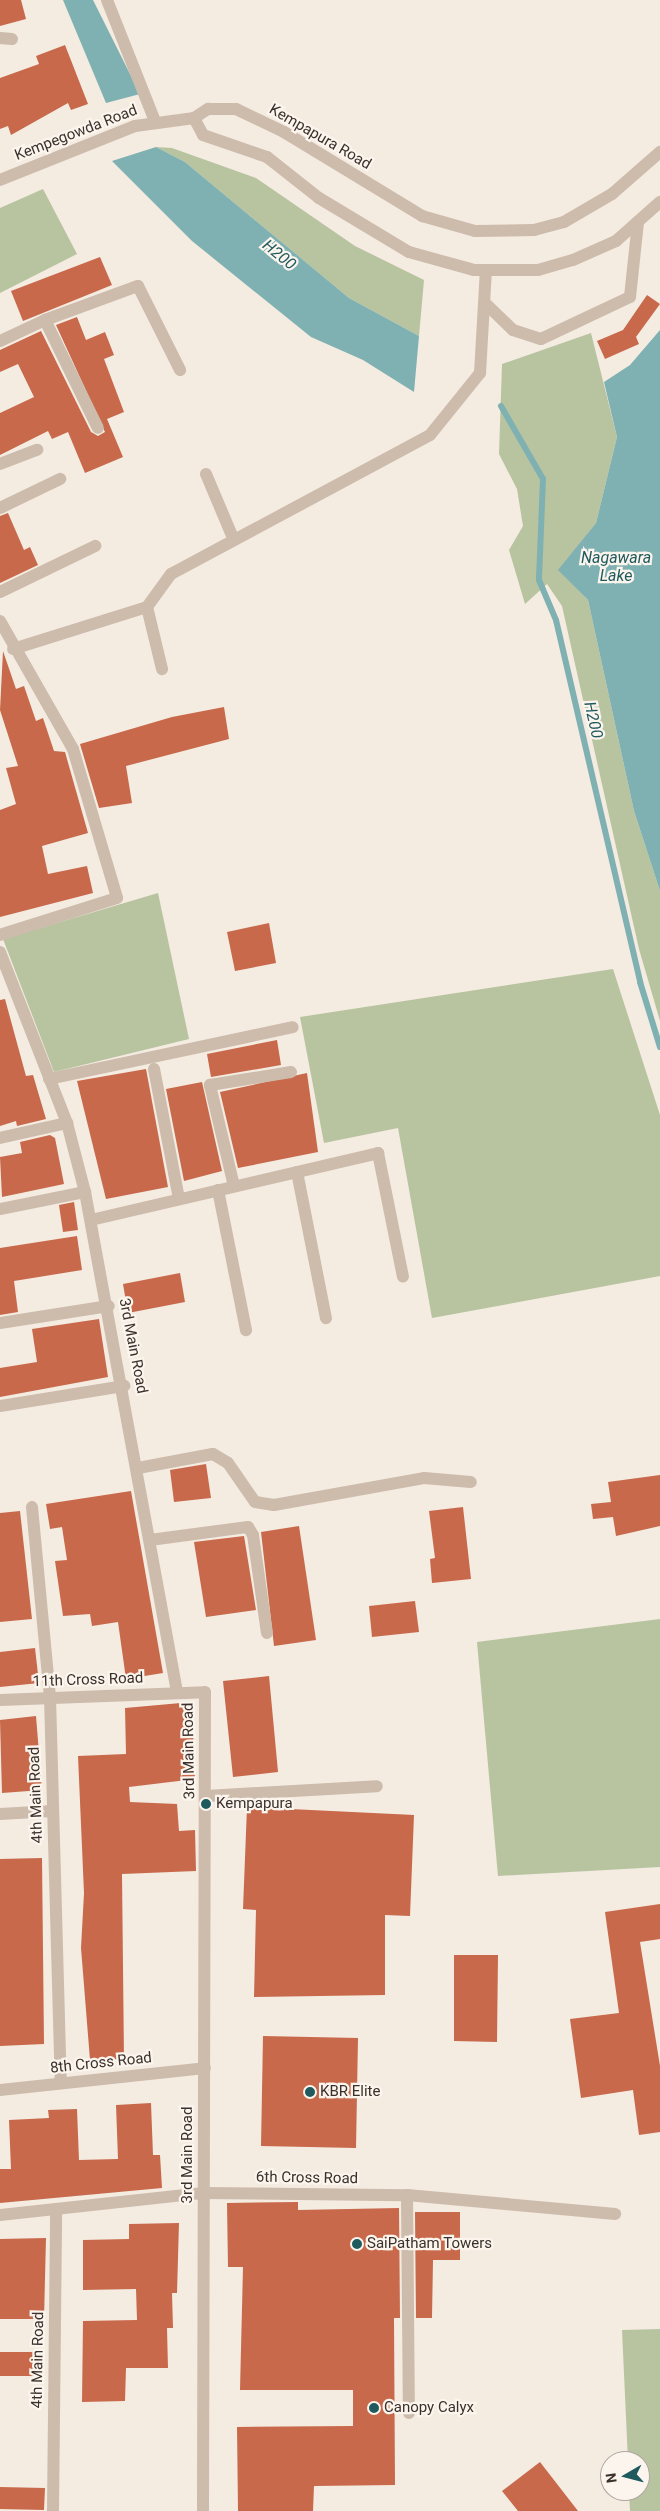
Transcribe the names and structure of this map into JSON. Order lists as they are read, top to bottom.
{
  "streets": {
    "street": [
      "Kempegowda Road",
      "Kempapura Road",
      "3rd Main Road",
      "11th Cross Road",
      "4th Main Road",
      "8th Cross Road",
      "6th Cross Road"
    ]
  },
  "crossings": [
    ["Kempegowda Road", "Kempapura Road"],
    ["3rd Main Road", "11th Cross Road"],
    ["3rd Main Road", "8th Cross Road"],
    ["3rd Main Road", "6th Cross Road"],
    ["11th Cross Road", "4th Main Road"],
    ["4th Main Road", "8th Cross Road"],
    ["4th Main Road", "6th Cross Road"]
  ],
  "water": ["H200", "Nagawara Lake"],
  "places": [
    "Kempapura",
    "KBR Elite",
    "SaiPatham Towers",
    "Canopy Calyx"
  ],
  "north": "left"
}
